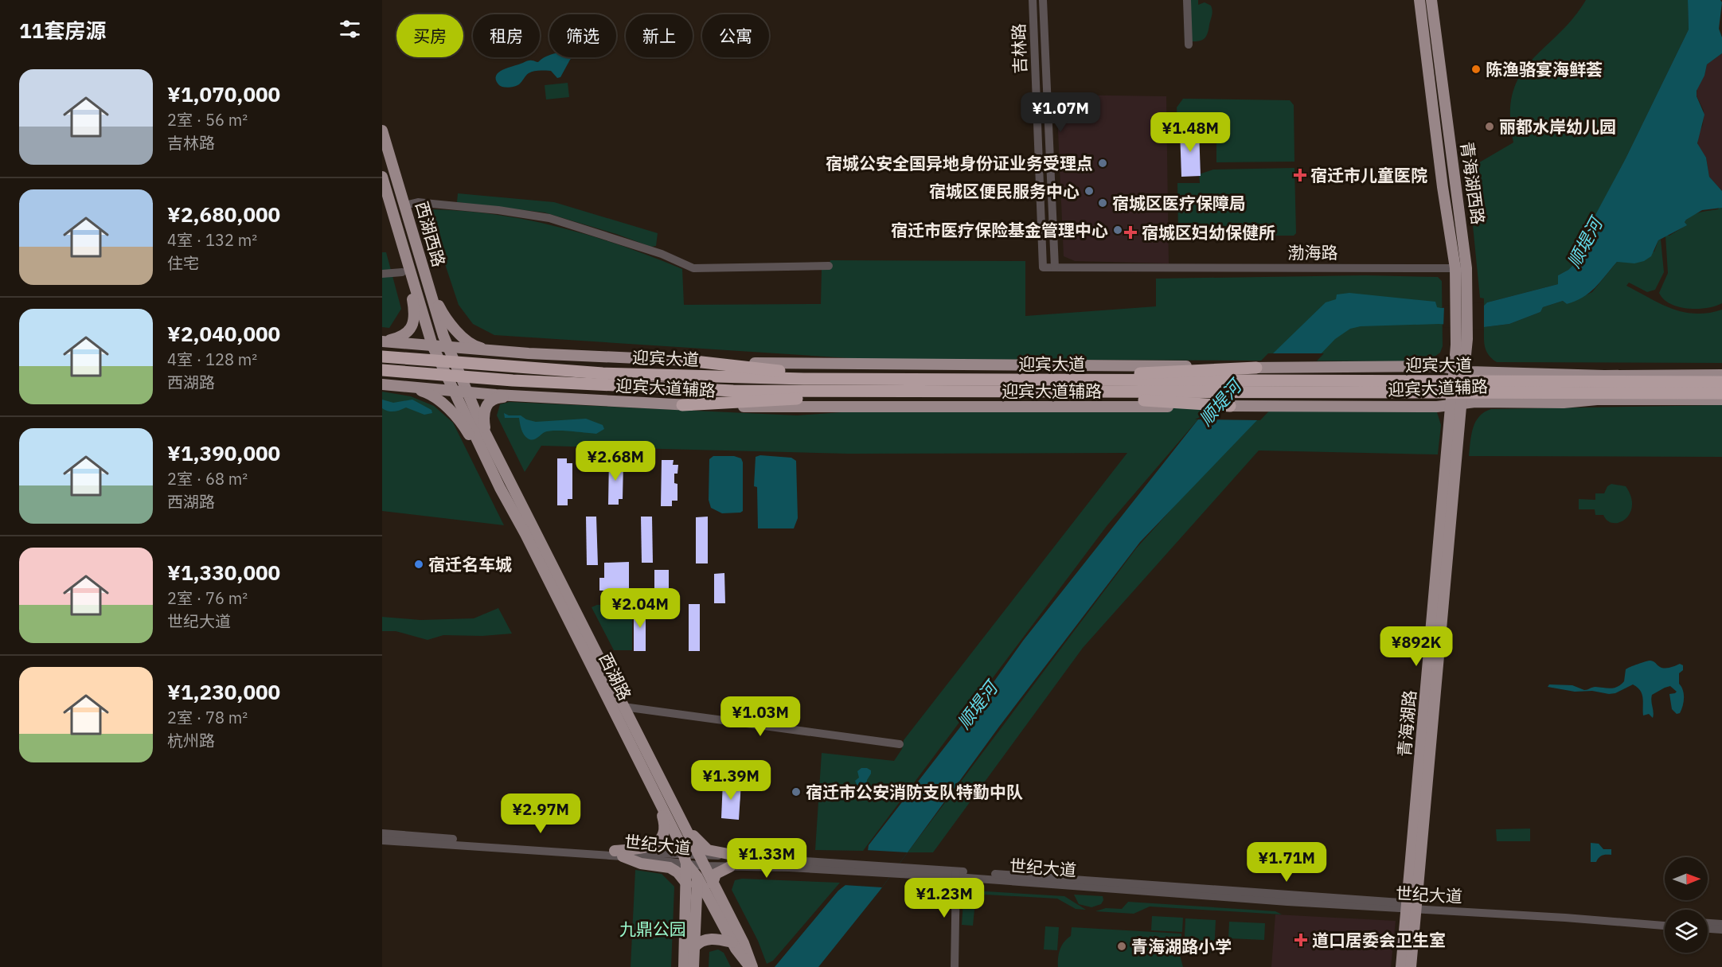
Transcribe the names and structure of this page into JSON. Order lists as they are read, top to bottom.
{
  "streets": {
    "highway": ["迎宾大道"],
    "main road": [
      "青海湖西路",
      "西湖西路",
      "迎宾大道辅路",
      "西湖路",
      "青海湖路"
    ],
    "street": ["吉林路", "渤海路", "世纪大道"]
  },
  "crossings": [
    ["吉林路", "渤海路"],
    ["青海湖西路", "渤海路"],
    ["青海湖西路", "迎宾大道辅路"],
    ["青海湖西路", "青海湖路"],
    ["西湖西路", "迎宾大道辅路"],
    ["西湖西路", "西湖路"],
    ["迎宾大道辅路", "西湖路"],
    ["迎宾大道辅路", "青海湖路"],
    ["西湖路", "世纪大道"],
    ["青海湖路", "世纪大道"]
  ],
  "water": ["顺堤河"],
  "parks": ["九鼎公园"],
  "places": {
    "other": [
      "陈渔骆宴海鲜荟",
      "丽都水岸幼儿园",
      "宿城公安全国异地身份证业务受理点",
      "宿城区便民服务中心",
      "宿城区医疗保障局",
      "宿迁市医疗保险基金管理中心",
      "宿迁名车城",
      "宿迁市公安消防支队特勤中队",
      "青海湖路小学"
    ],
    "health": ["宿迁市儿童医院", "宿城区妇幼保健所", "道口居委会卫生室"]
  },
  "north": "right",
  "page": {
    "heading": "11套房源",
    "chip": [
      "买房",
      "租房",
      "筛选",
      "新上",
      "公寓"
    ],
    "list": [
      {
        "name": "¥1,070,000",
        "note": "2室 · 56 m² · 吉林路"
      },
      {
        "name": "¥2,680,000",
        "note": "4室 · 132 m² · 住宅"
      },
      {
        "name": "¥2,040,000",
        "note": "4室 · 128 m² · 西湖路"
      },
      {
        "name": "¥1,390,000",
        "note": "2室 · 68 m² · 西湖路"
      },
      {
        "name": "¥1,330,000",
        "note": "2室 · 76 m² · 世纪大道"
      },
      {
        "name": "¥1,230,000",
        "note": "2室 · 78 m² · 杭州路"
      }
    ],
    "price": [
      "¥1.07M",
      "¥1.48M",
      "¥2.68M",
      "¥2.04M",
      "¥892K",
      "¥1.03M",
      "¥1.39M",
      "¥2.97M",
      "¥1.33M",
      "¥1.71M",
      "¥1.23M"
    ]
  }
}
